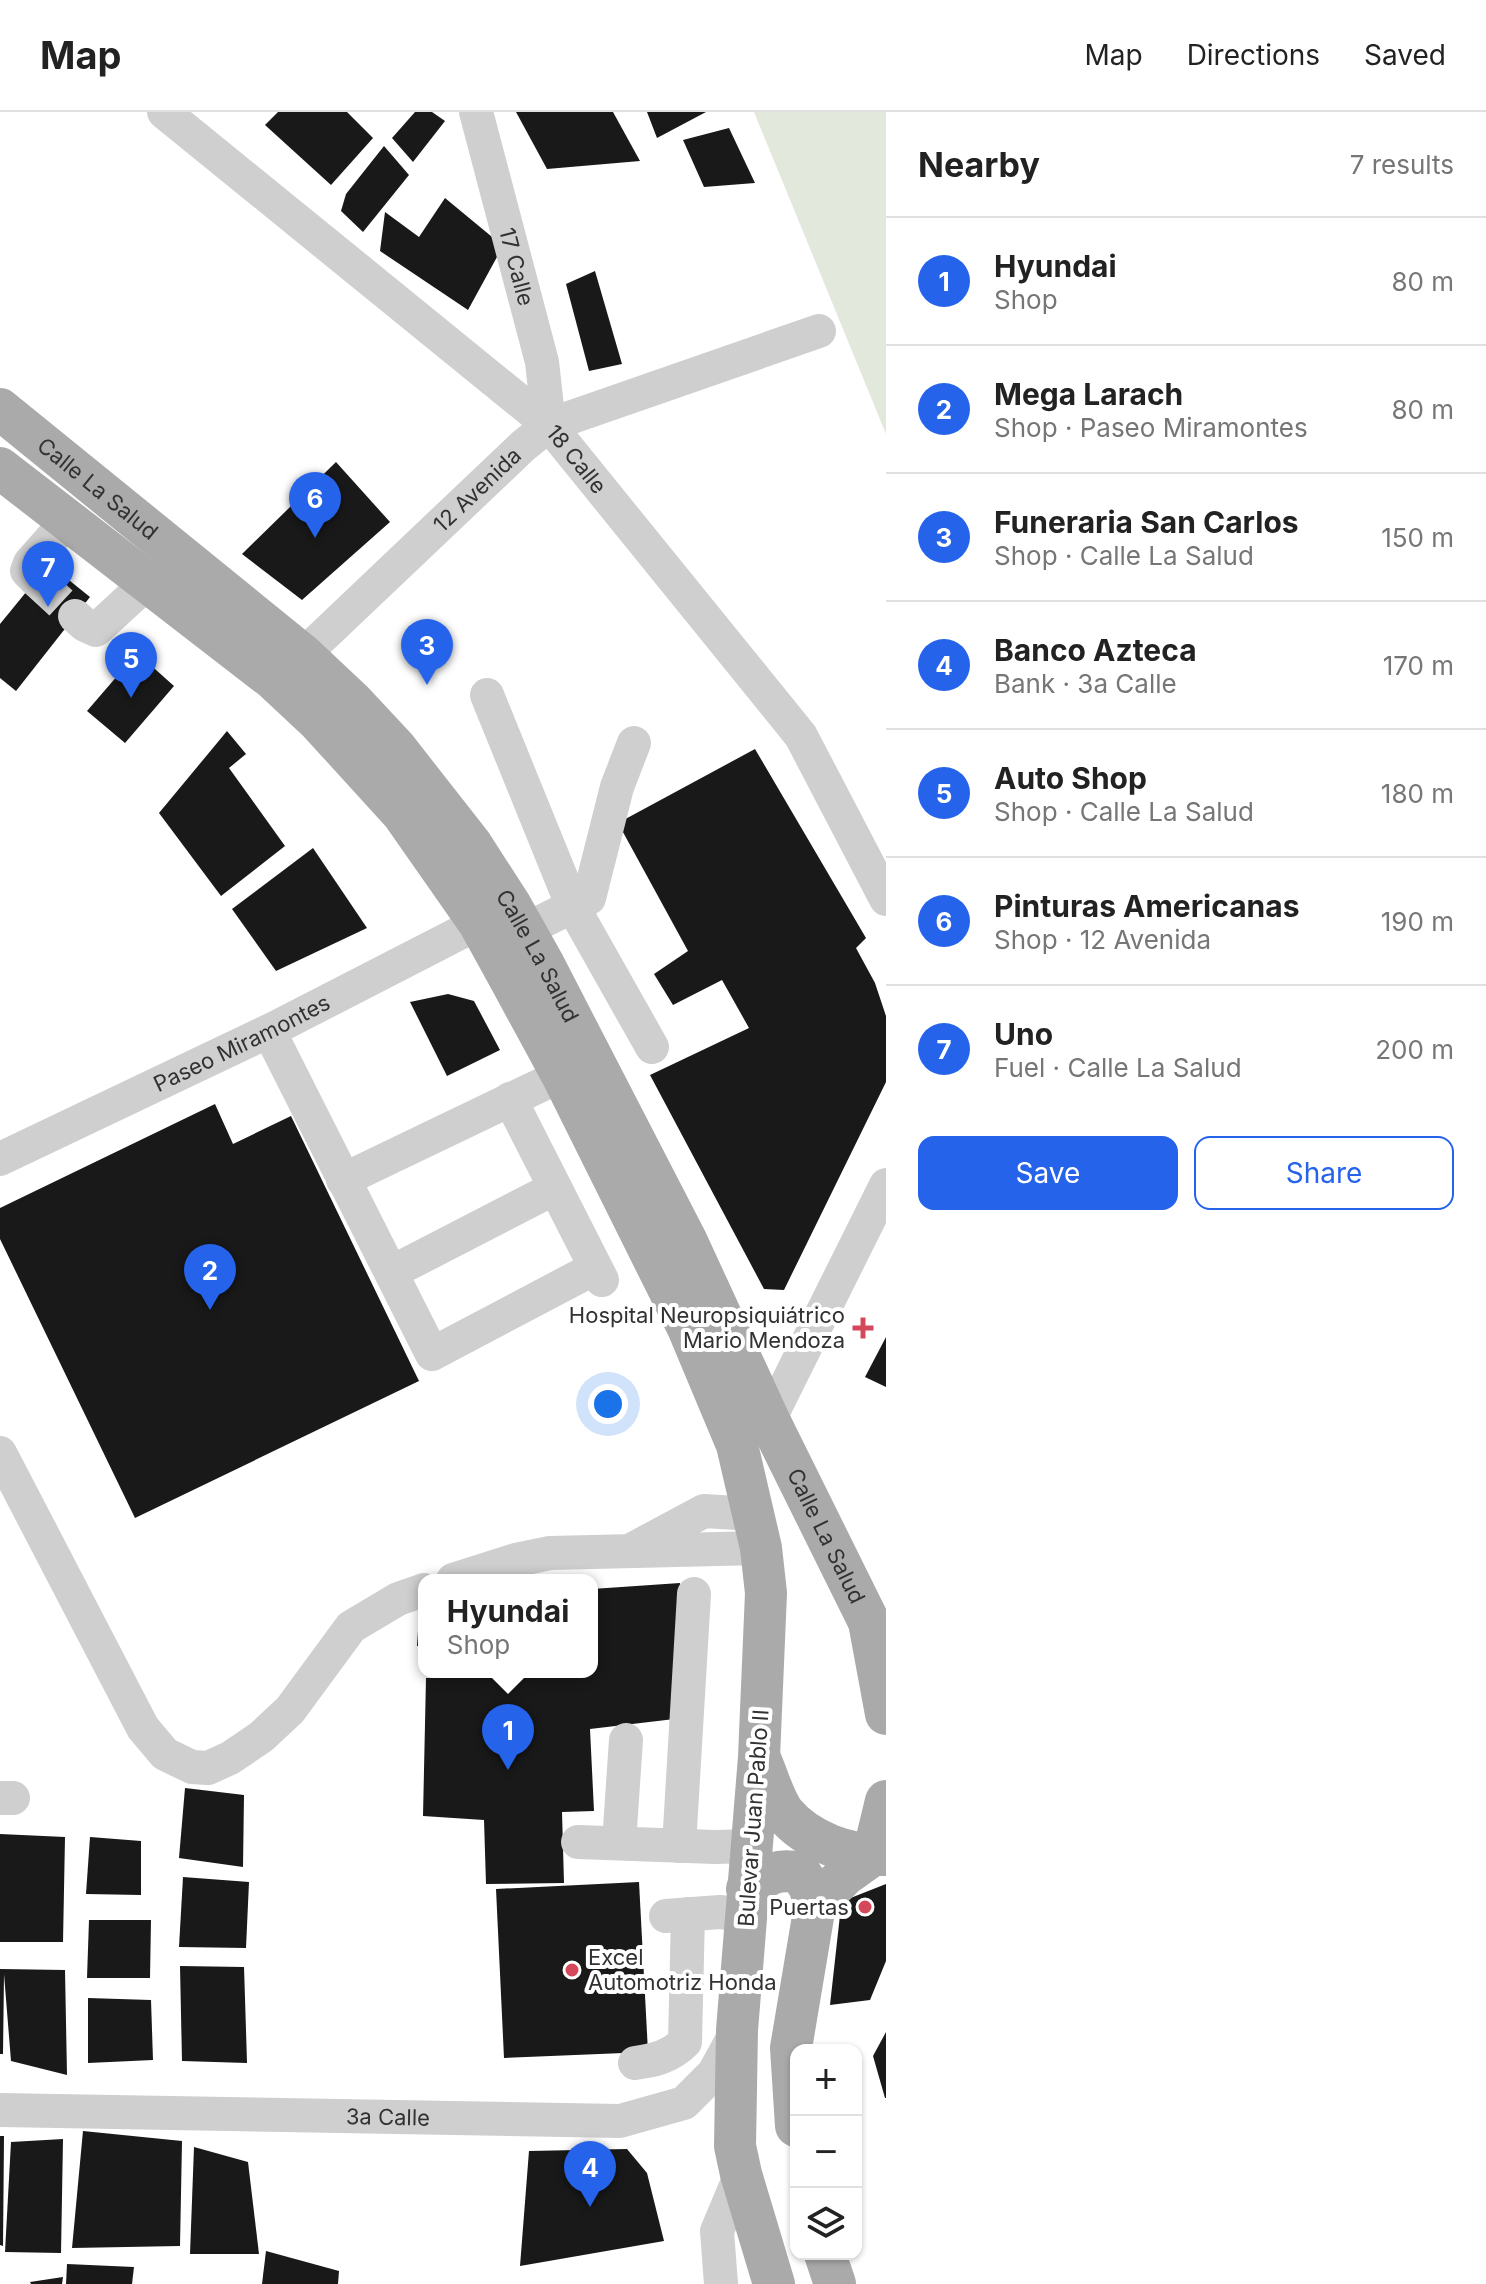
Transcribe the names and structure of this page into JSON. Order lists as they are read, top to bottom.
{
  "streets": {
    "main road": ["Calle La Salud", "Bulevar Juan Pablo II"],
    "street": [
      "17 Calle",
      "18 Calle",
      "12 Avenida",
      "Paseo Miramontes",
      "3a Calle"
    ]
  },
  "crossings": [
    ["17 Calle", "18 Calle"],
    ["17 Calle", "12 Avenida"],
    ["18 Calle", "12 Avenida"],
    ["Calle La Salud", "12 Avenida"],
    ["Calle La Salud", "Paseo Miramontes"],
    ["Calle La Salud", "Bulevar Juan Pablo II"],
    ["Bulevar Juan Pablo II", "3a Calle"]
  ],
  "places": {
    "health": ["Hospital Neuropsiquiátrico Mario Mendoza"],
    "other": ["Puertas", "Excel Automotriz Honda"]
  },
  "page": {
    "header": "Map",
    "nav": ["Map", "Directions", "Saved"],
    "heading": ["Nearby", "7 results"],
    "list": [
      {
        "mark": "1",
        "name": "Hyundai",
        "note": "Shop",
        "value": "80 m"
      },
      {
        "mark": "2",
        "name": "Mega Larach",
        "note": "Shop · Paseo Miramontes",
        "value": "80 m"
      },
      {
        "mark": "3",
        "name": "Funeraria San Carlos",
        "note": "Shop · Calle La Salud",
        "value": "150 m"
      },
      {
        "mark": "4",
        "name": "Banco Azteca",
        "note": "Bank · 3a Calle",
        "value": "170 m"
      },
      {
        "mark": "5",
        "name": "Auto Shop",
        "note": "Shop · Calle La Salud",
        "value": "180 m"
      },
      {
        "mark": "6",
        "name": "Pinturas Americanas",
        "note": "Shop · 12 Avenida",
        "value": "190 m"
      },
      {
        "mark": "7",
        "name": "Uno",
        "note": "Fuel · Calle La Salud",
        "value": "200 m"
      }
    ],
    "pins": [
      "6",
      "7",
      "3",
      "5",
      "2",
      "1",
      "4"
    ],
    "buttons": ["Save", "Share"],
    "popup": ["Hyundai", "Shop"],
    "map_buttons": ["+", "−"]
  }
}
